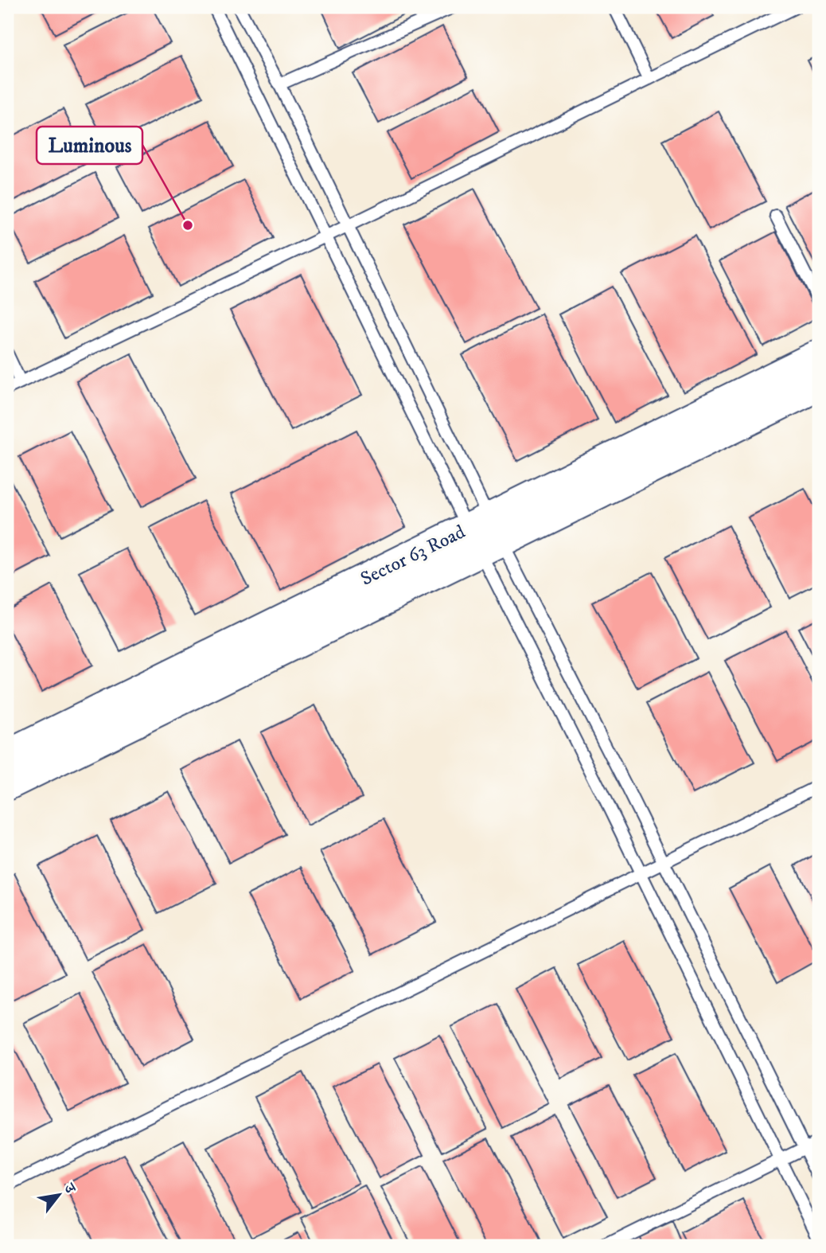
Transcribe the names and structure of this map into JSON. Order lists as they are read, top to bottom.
{
  "streets": {
    "street": ["Sector 63 Road"]
  },
  "places": ["Luminous"],
  "north": "top right"
}
